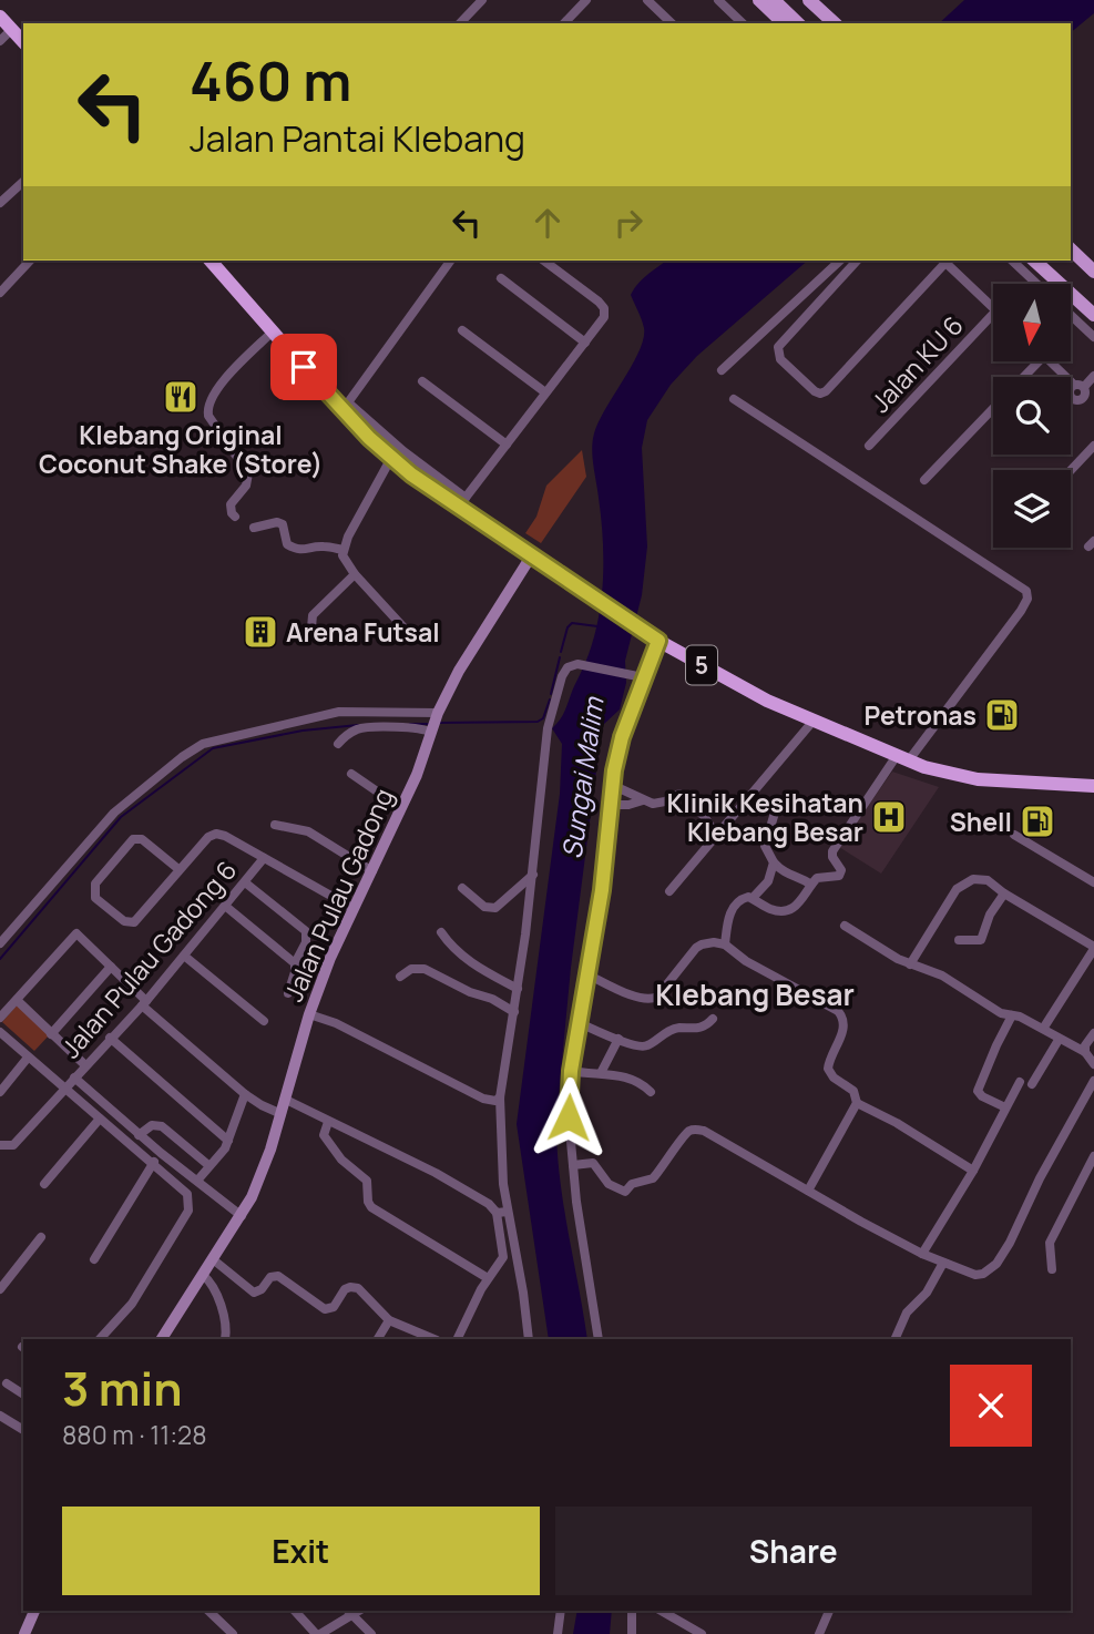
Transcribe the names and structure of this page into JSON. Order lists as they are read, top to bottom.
{
  "streets": {
    "highway": ["5"],
    "main road": ["Jalan Pulau Gadong"],
    "street": ["Jalan KU 6", "Jalan Pulau Gadong 6"]
  },
  "crossings": [
    ["5", "Jalan Pulau Gadong"]
  ],
  "districts": ["Klebang Besar"],
  "water": ["Sungai Malim"],
  "places": {
    "restaurant": ["Klebang Original Coconut Shake (Store)"],
    "building": ["Arena Futsal"],
    "fuel station": ["Petronas", "Shell"],
    "hospital": ["Klinik Kesihatan Klebang Besar"]
  },
  "north": "bottom",
  "page": {
    "turn": ["460 m", "Jalan Pantai Klebang"],
    "heading": ["3 min", "880 m · 11:28"],
    "buttons": ["Exit", "Share"]
  }
}
